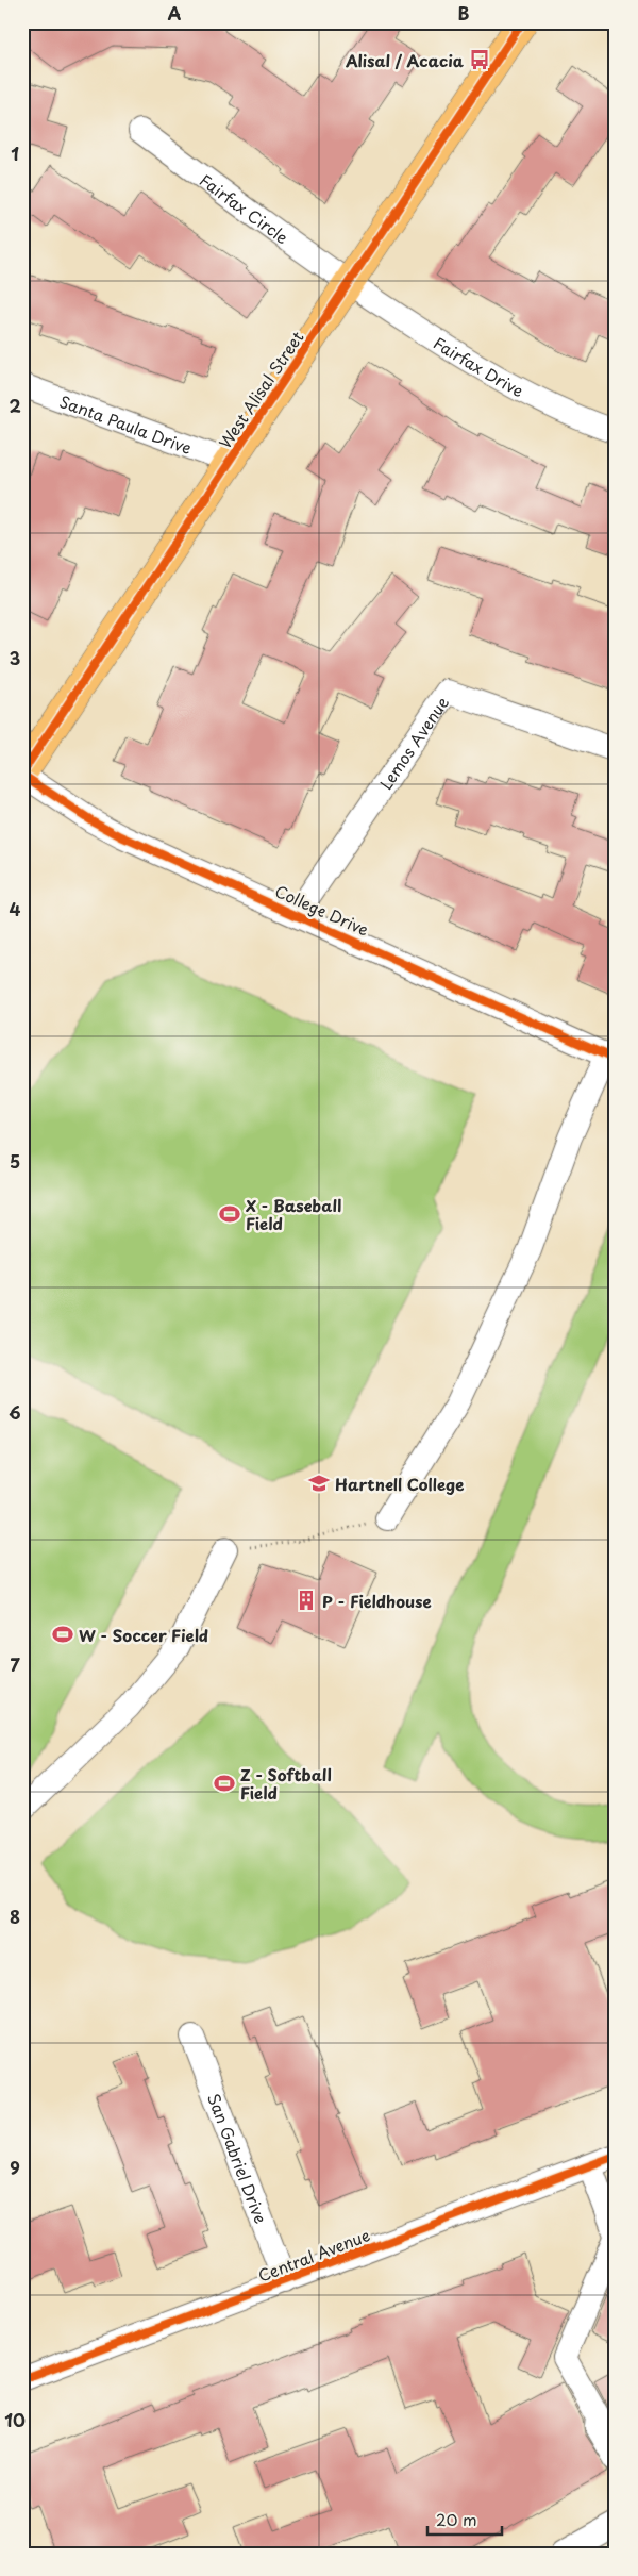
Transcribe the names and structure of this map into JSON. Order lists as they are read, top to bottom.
{
  "streets": {
    "main road": ["West Alisal Street"],
    "street": [
      "Fairfax Circle",
      "Fairfax Drive",
      "Santa Paula Drive",
      "Lemos Avenue",
      "College Drive",
      "San Gabriel Drive",
      "Central Avenue"
    ]
  },
  "crossings": [
    ["Fairfax Circle", "Fairfax Drive"],
    ["Fairfax Circle", "West Alisal Street"],
    ["Fairfax Drive", "West Alisal Street"],
    ["West Alisal Street", "Santa Paula Drive"],
    ["West Alisal Street", "College Drive"],
    ["Lemos Avenue", "College Drive"],
    ["San Gabriel Drive", "Central Avenue"]
  ],
  "places": {
    "bus stop": ["Alisal / Acacia"],
    "sports": ["X - Baseball Field", "W - Soccer Field", "Z - Softball Field"],
    "school or university": ["Hartnell College"],
    "building": ["P - Fieldhouse"]
  },
  "scale_bar": "20 m",
  "grid": {
    "columns": ["A", "B"],
    "rows": [
      "1",
      "2",
      "3",
      "4",
      "5",
      "6",
      "7",
      "8",
      "9",
      "10"
    ]
  }
}
